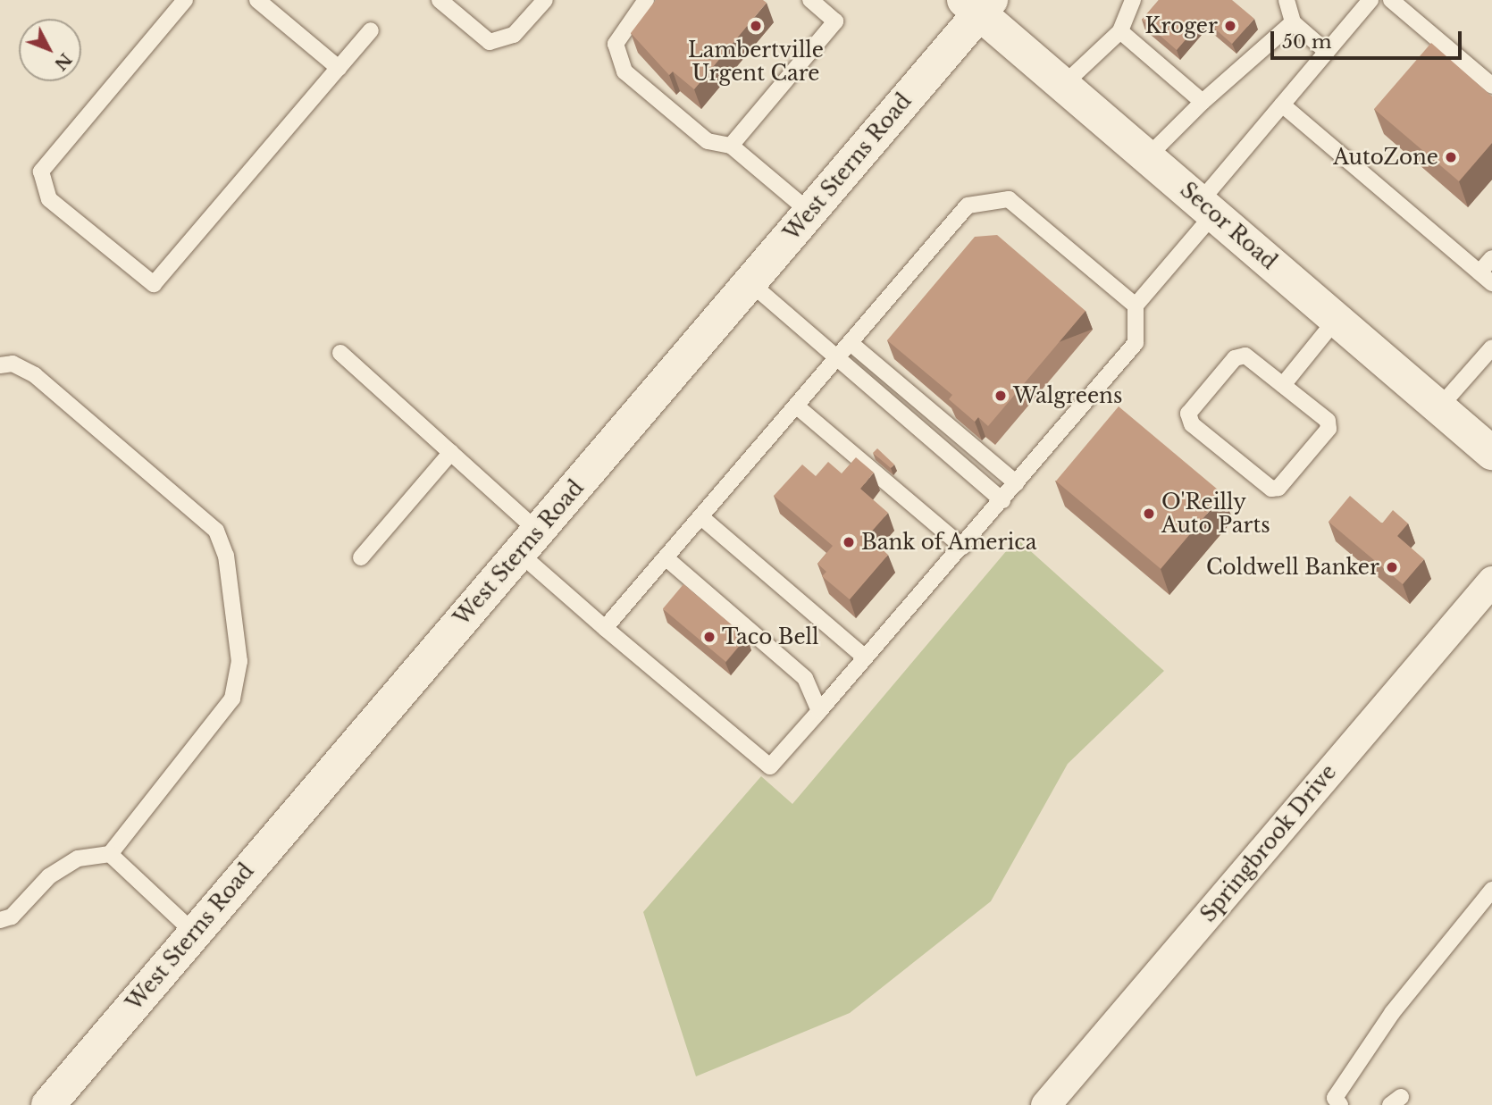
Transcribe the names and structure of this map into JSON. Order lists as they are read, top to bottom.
{
  "streets": {
    "main road": ["West Sterns Road", "Secor Road"],
    "street": ["Springbrook Drive"]
  },
  "crossings": [
    ["West Sterns Road", "Secor Road"]
  ],
  "places": [
    "Lambertville Urgent Care",
    "Kroger",
    "AutoZone",
    "Walgreens",
    "O'Reilly Auto Parts",
    "Bank of America",
    "Coldwell Banker",
    "Taco Bell"
  ],
  "scale_bar": "50 m",
  "north": "bottom right"
}
